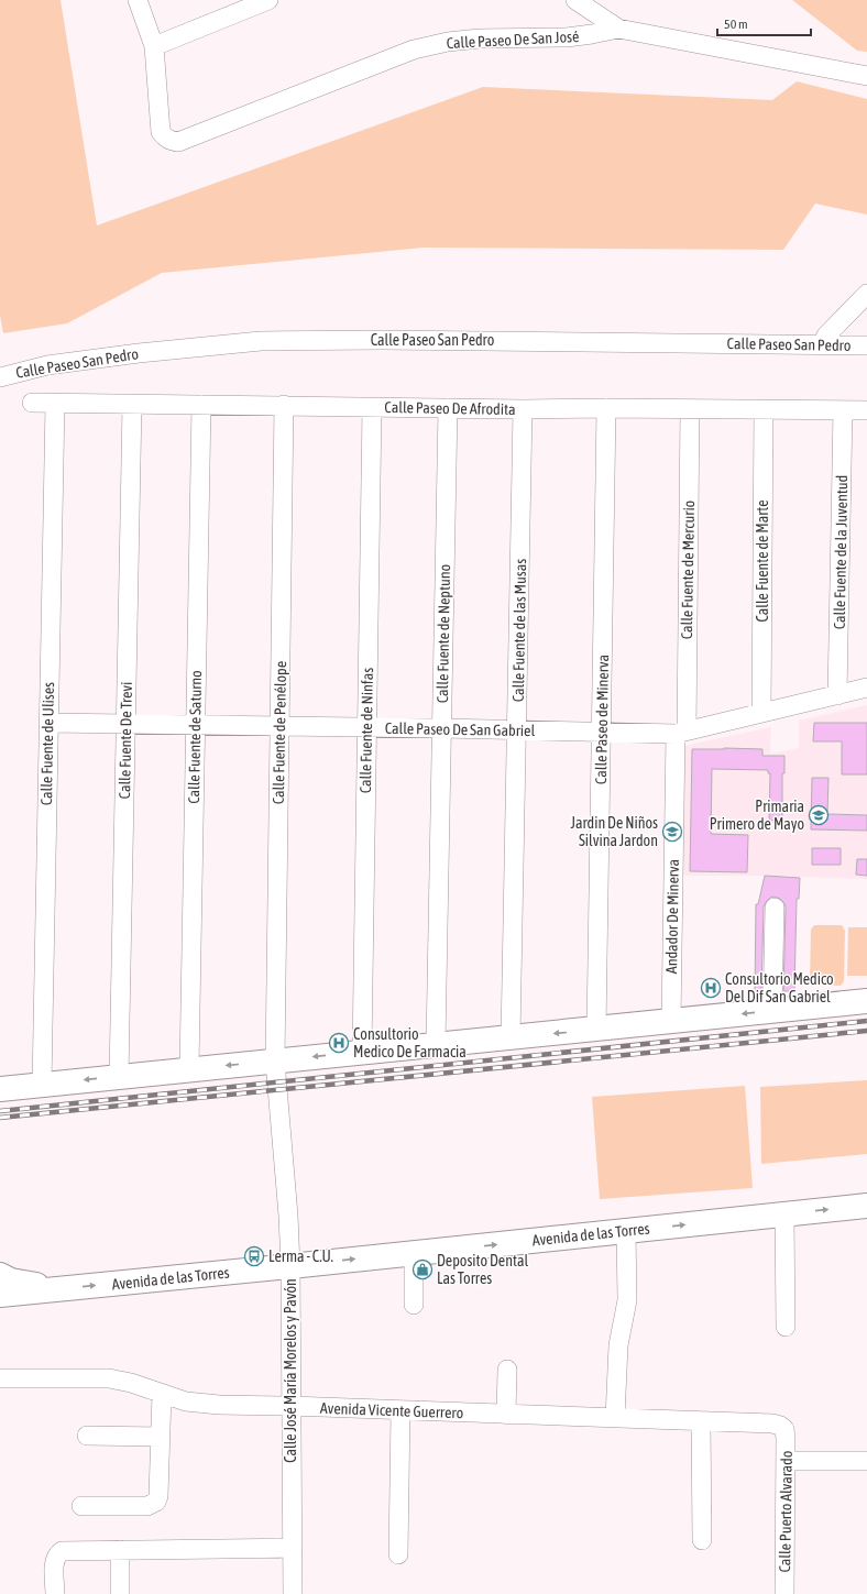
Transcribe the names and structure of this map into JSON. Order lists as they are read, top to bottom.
{
  "streets": {
    "main road": ["Avenida de las Torres"],
    "street": [
      "Calle Paseo De San José",
      "Calle Paseo San Pedro",
      "Calle Paseo De Afrodita",
      "Calle Fuente de la Juventud",
      "Calle Fuente de Marte",
      "Calle Fuente de Mercurio",
      "Calle Fuente de las Musas",
      "Calle Fuente de Neptuno",
      "Calle Paseo de Minerva",
      "Calle Paseo De San Gabriel",
      "Calle Fuente de Ninfas",
      "Calle Fuente de Penélope",
      "Calle Fuente de Saturno",
      "Calle Fuente De Trevi",
      "Calle Fuente de Ulises",
      "Andador De Minerva",
      "Calle José María Morelos y Pavón",
      "Avenida Vicente Guerrero",
      "Calle Puerto Alvarado"
    ]
  },
  "crossings": [
    ["Calle Paseo De Afrodita", "Calle Fuente de la Juventud"],
    ["Calle Paseo De Afrodita", "Calle Fuente de Marte"],
    ["Calle Paseo De Afrodita", "Calle Fuente de Mercurio"],
    ["Calle Paseo De Afrodita", "Calle Fuente de las Musas"],
    ["Calle Paseo De Afrodita", "Calle Fuente de Neptuno"],
    ["Calle Paseo De Afrodita", "Calle Paseo de Minerva"],
    ["Calle Paseo De Afrodita", "Calle Fuente de Ninfas"],
    ["Calle Paseo De Afrodita", "Calle Fuente de Penélope"],
    ["Calle Paseo De Afrodita", "Calle Fuente de Saturno"],
    ["Calle Paseo De Afrodita", "Calle Fuente De Trevi"],
    ["Calle Paseo De Afrodita", "Calle Fuente de Ulises"],
    ["Calle Fuente de la Juventud", "Calle Paseo De San Gabriel"],
    ["Calle Fuente de Marte", "Calle Paseo De San Gabriel"],
    ["Calle Fuente de Mercurio", "Calle Paseo De San Gabriel"],
    ["Calle Fuente de Mercurio", "Andador De Minerva"],
    ["Calle Fuente de las Musas", "Calle Paseo De San Gabriel"],
    ["Calle Fuente de Neptuno", "Calle Paseo De San Gabriel"],
    ["Calle Paseo de Minerva", "Calle Paseo De San Gabriel"],
    ["Calle Paseo De San Gabriel", "Calle Fuente de Ninfas"],
    ["Calle Paseo De San Gabriel", "Calle Fuente de Penélope"],
    ["Calle Paseo De San Gabriel", "Calle Fuente de Saturno"],
    ["Calle Paseo De San Gabriel", "Calle Fuente De Trevi"],
    ["Calle Paseo De San Gabriel", "Calle Fuente de Ulises"],
    ["Calle Paseo De San Gabriel", "Andador De Minerva"],
    ["Calle Fuente de Penélope", "Calle José María Morelos y Pavón"],
    ["Avenida de las Torres", "Calle José María Morelos y Pavón"],
    ["Calle José María Morelos y Pavón", "Avenida Vicente Guerrero"],
    ["Avenida Vicente Guerrero", "Calle Puerto Alvarado"]
  ],
  "places": {
    "school or university": ["Primaria Primero de Mayo", "Jardin De Niños Silvina Jardon"],
    "hospital": ["Consultorio Medico Del Dif San Gabriel", "Consultorio Medico De Farmacia"],
    "bus stop": ["Lerma - C.U."],
    "shop": ["Deposito Dental Las Torres"]
  },
  "scale_bar": "50 m"
}
